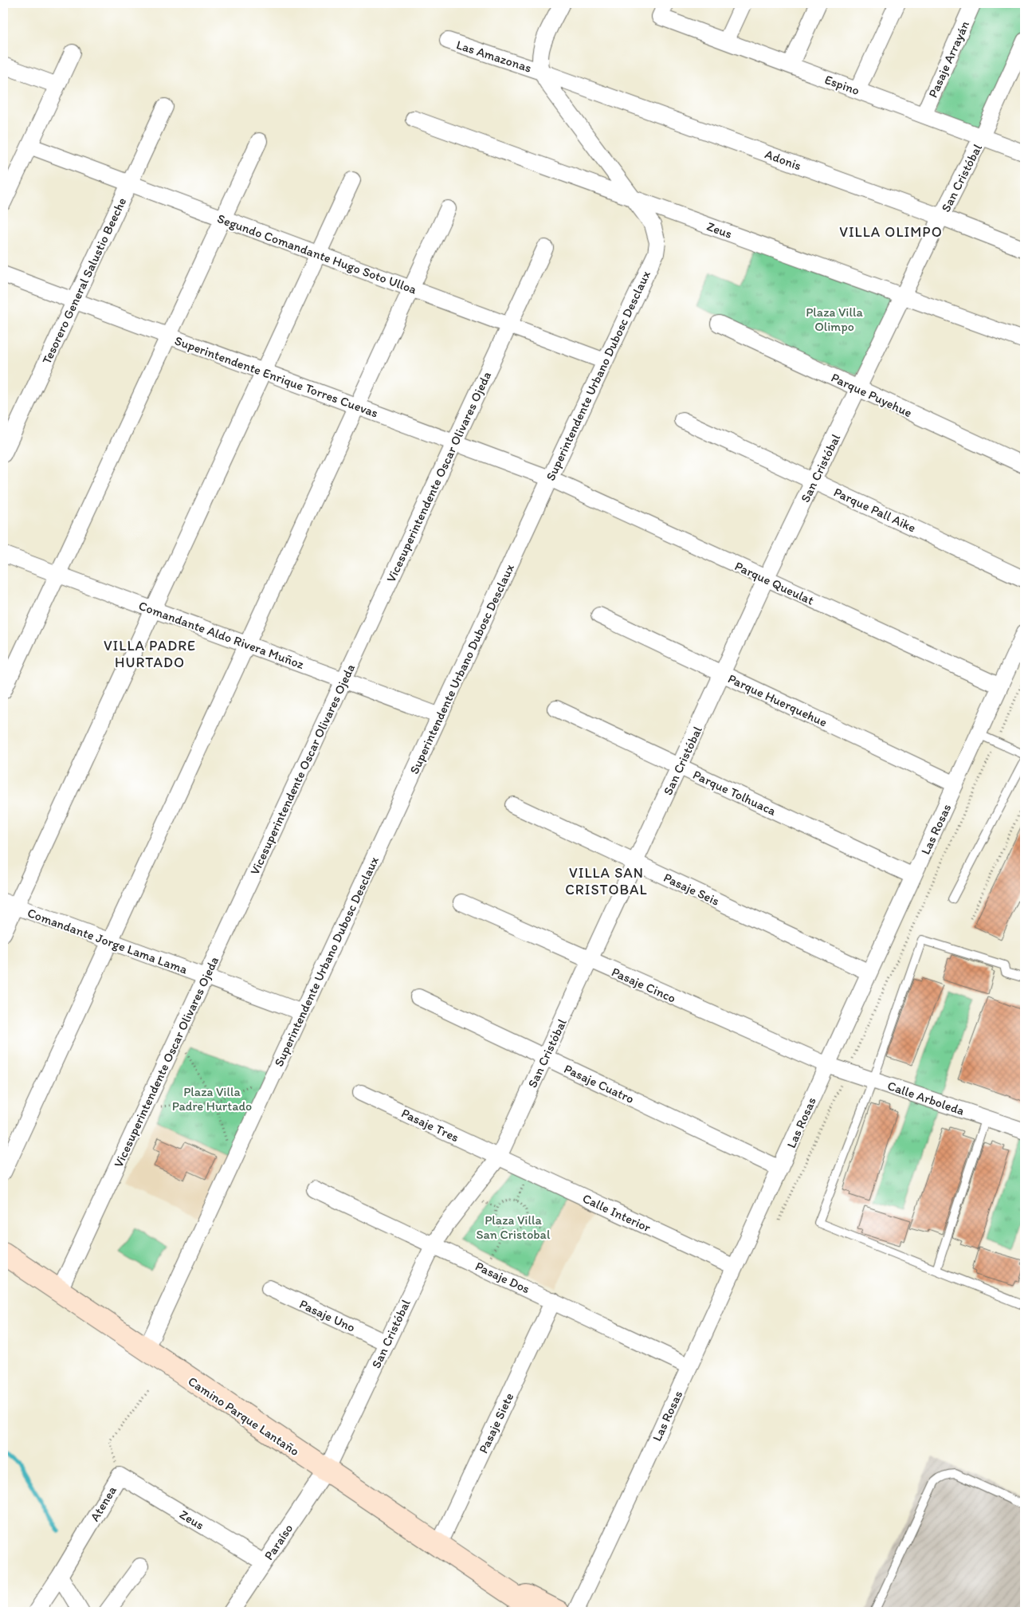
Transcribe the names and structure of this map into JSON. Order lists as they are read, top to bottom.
{
  "streets": {
    "main road": ["Camino Parque Lantaño"],
    "street": [
      "Las Amazonas",
      "Pasaje Arrayán",
      "Espino",
      "Adonis",
      "San Cristóbal",
      "Zeus",
      "Segundo Comandante Hugo Soto Ulloa",
      "Tesorero General Salustio Beeche",
      "Superintendente Urbano Dubosc Desclaux",
      "Superintendente Enrique Torres Cuevas",
      "Parque Puyehue",
      "Vicesuperintendente Oscar Olivares Ojeda",
      "Parque Pall Aike",
      "Parque Queulat",
      "Comandante Aldo Rivera Muñoz",
      "Parque Huerquehue",
      "Parque Tolhuaca",
      "Las Rosas",
      "Pasaje Seis",
      "Comandante Jorge Lama Lama",
      "Pasaje Cinco",
      "Pasaje Cuatro",
      "Calle Arboleda",
      "Pasaje Tres",
      "Calle Interior",
      "Pasaje Dos",
      "Pasaje Uno",
      "Pasaje Siete",
      "Atenea",
      "Paraíso"
    ]
  },
  "crossings": [
    ["Las Amazonas", "Adonis"],
    ["Las Amazonas", "Superintendente Urbano Dubosc Desclaux"],
    ["Pasaje Arrayán", "Espino"],
    ["Espino", "San Cristóbal"],
    ["Adonis", "San Cristóbal"],
    ["Adonis", "Superintendente Urbano Dubosc Desclaux"],
    ["San Cristóbal", "Zeus"],
    ["San Cristóbal", "Parque Puyehue"],
    ["San Cristóbal", "Parque Pall Aike"],
    ["San Cristóbal", "Parque Queulat"],
    ["San Cristóbal", "Parque Huerquehue"],
    ["San Cristóbal", "Parque Tolhuaca"],
    ["San Cristóbal", "Pasaje Seis"],
    ["San Cristóbal", "Pasaje Cinco"],
    ["San Cristóbal", "Pasaje Cuatro"],
    ["San Cristóbal", "Pasaje Tres"],
    ["San Cristóbal", "Calle Interior"],
    ["San Cristóbal", "Pasaje Dos"],
    ["San Cristóbal", "Pasaje Uno"],
    ["San Cristóbal", "Camino Parque Lantaño"],
    ["San Cristóbal", "Paraíso"],
    ["Zeus", "Superintendente Urbano Dubosc Desclaux"],
    ["Zeus", "Atenea"],
    ["Zeus", "Paraíso"],
    ["Segundo Comandante Hugo Soto Ulloa", "Tesorero General Salustio Beeche"],
    ["Segundo Comandante Hugo Soto Ulloa", "Superintendente Urbano Dubosc Desclaux"],
    ["Segundo Comandante Hugo Soto Ulloa", "Vicesuperintendente Oscar Olivares Ojeda"],
    ["Tesorero General Salustio Beeche", "Superintendente Enrique Torres Cuevas"],
    ["Superintendente Urbano Dubosc Desclaux", "Superintendente Enrique Torres Cuevas"],
    ["Superintendente Urbano Dubosc Desclaux", "Parque Queulat"],
    ["Superintendente Urbano Dubosc Desclaux", "Comandante Aldo Rivera Muñoz"],
    ["Superintendente Urbano Dubosc Desclaux", "Comandante Jorge Lama Lama"],
    ["Superintendente Urbano Dubosc Desclaux", "Camino Parque Lantaño"],
    ["Superintendente Enrique Torres Cuevas", "Vicesuperintendente Oscar Olivares Ojeda"],
    ["Superintendente Enrique Torres Cuevas", "Parque Queulat"],
    ["Vicesuperintendente Oscar Olivares Ojeda", "Comandante Aldo Rivera Muñoz"],
    ["Vicesuperintendente Oscar Olivares Ojeda", "Comandante Jorge Lama Lama"],
    ["Vicesuperintendente Oscar Olivares Ojeda", "Camino Parque Lantaño"],
    ["Parque Queulat", "Las Rosas"],
    ["Parque Huerquehue", "Las Rosas"],
    ["Parque Tolhuaca", "Las Rosas"],
    ["Las Rosas", "Pasaje Seis"],
    ["Las Rosas", "Pasaje Cinco"],
    ["Las Rosas", "Pasaje Cuatro"],
    ["Las Rosas", "Calle Arboleda"],
    ["Las Rosas", "Calle Interior"],
    ["Las Rosas", "Pasaje Dos"],
    ["Pasaje Cinco", "Calle Arboleda"],
    ["Pasaje Tres", "Calle Interior"],
    ["Pasaje Dos", "Pasaje Siete"],
    ["Camino Parque Lantaño", "Pasaje Siete"],
    ["Camino Parque Lantaño", "Paraíso"]
  ],
  "districts": ["VILLA OLIMPO", "VILLA PADRE HURTADO", "VILLA SAN CRISTOBAL"],
  "parks": ["Plaza Villa Olimpo", "Plaza Villa Padre Hurtado", "Plaza Villa San Cristobal"]
}
